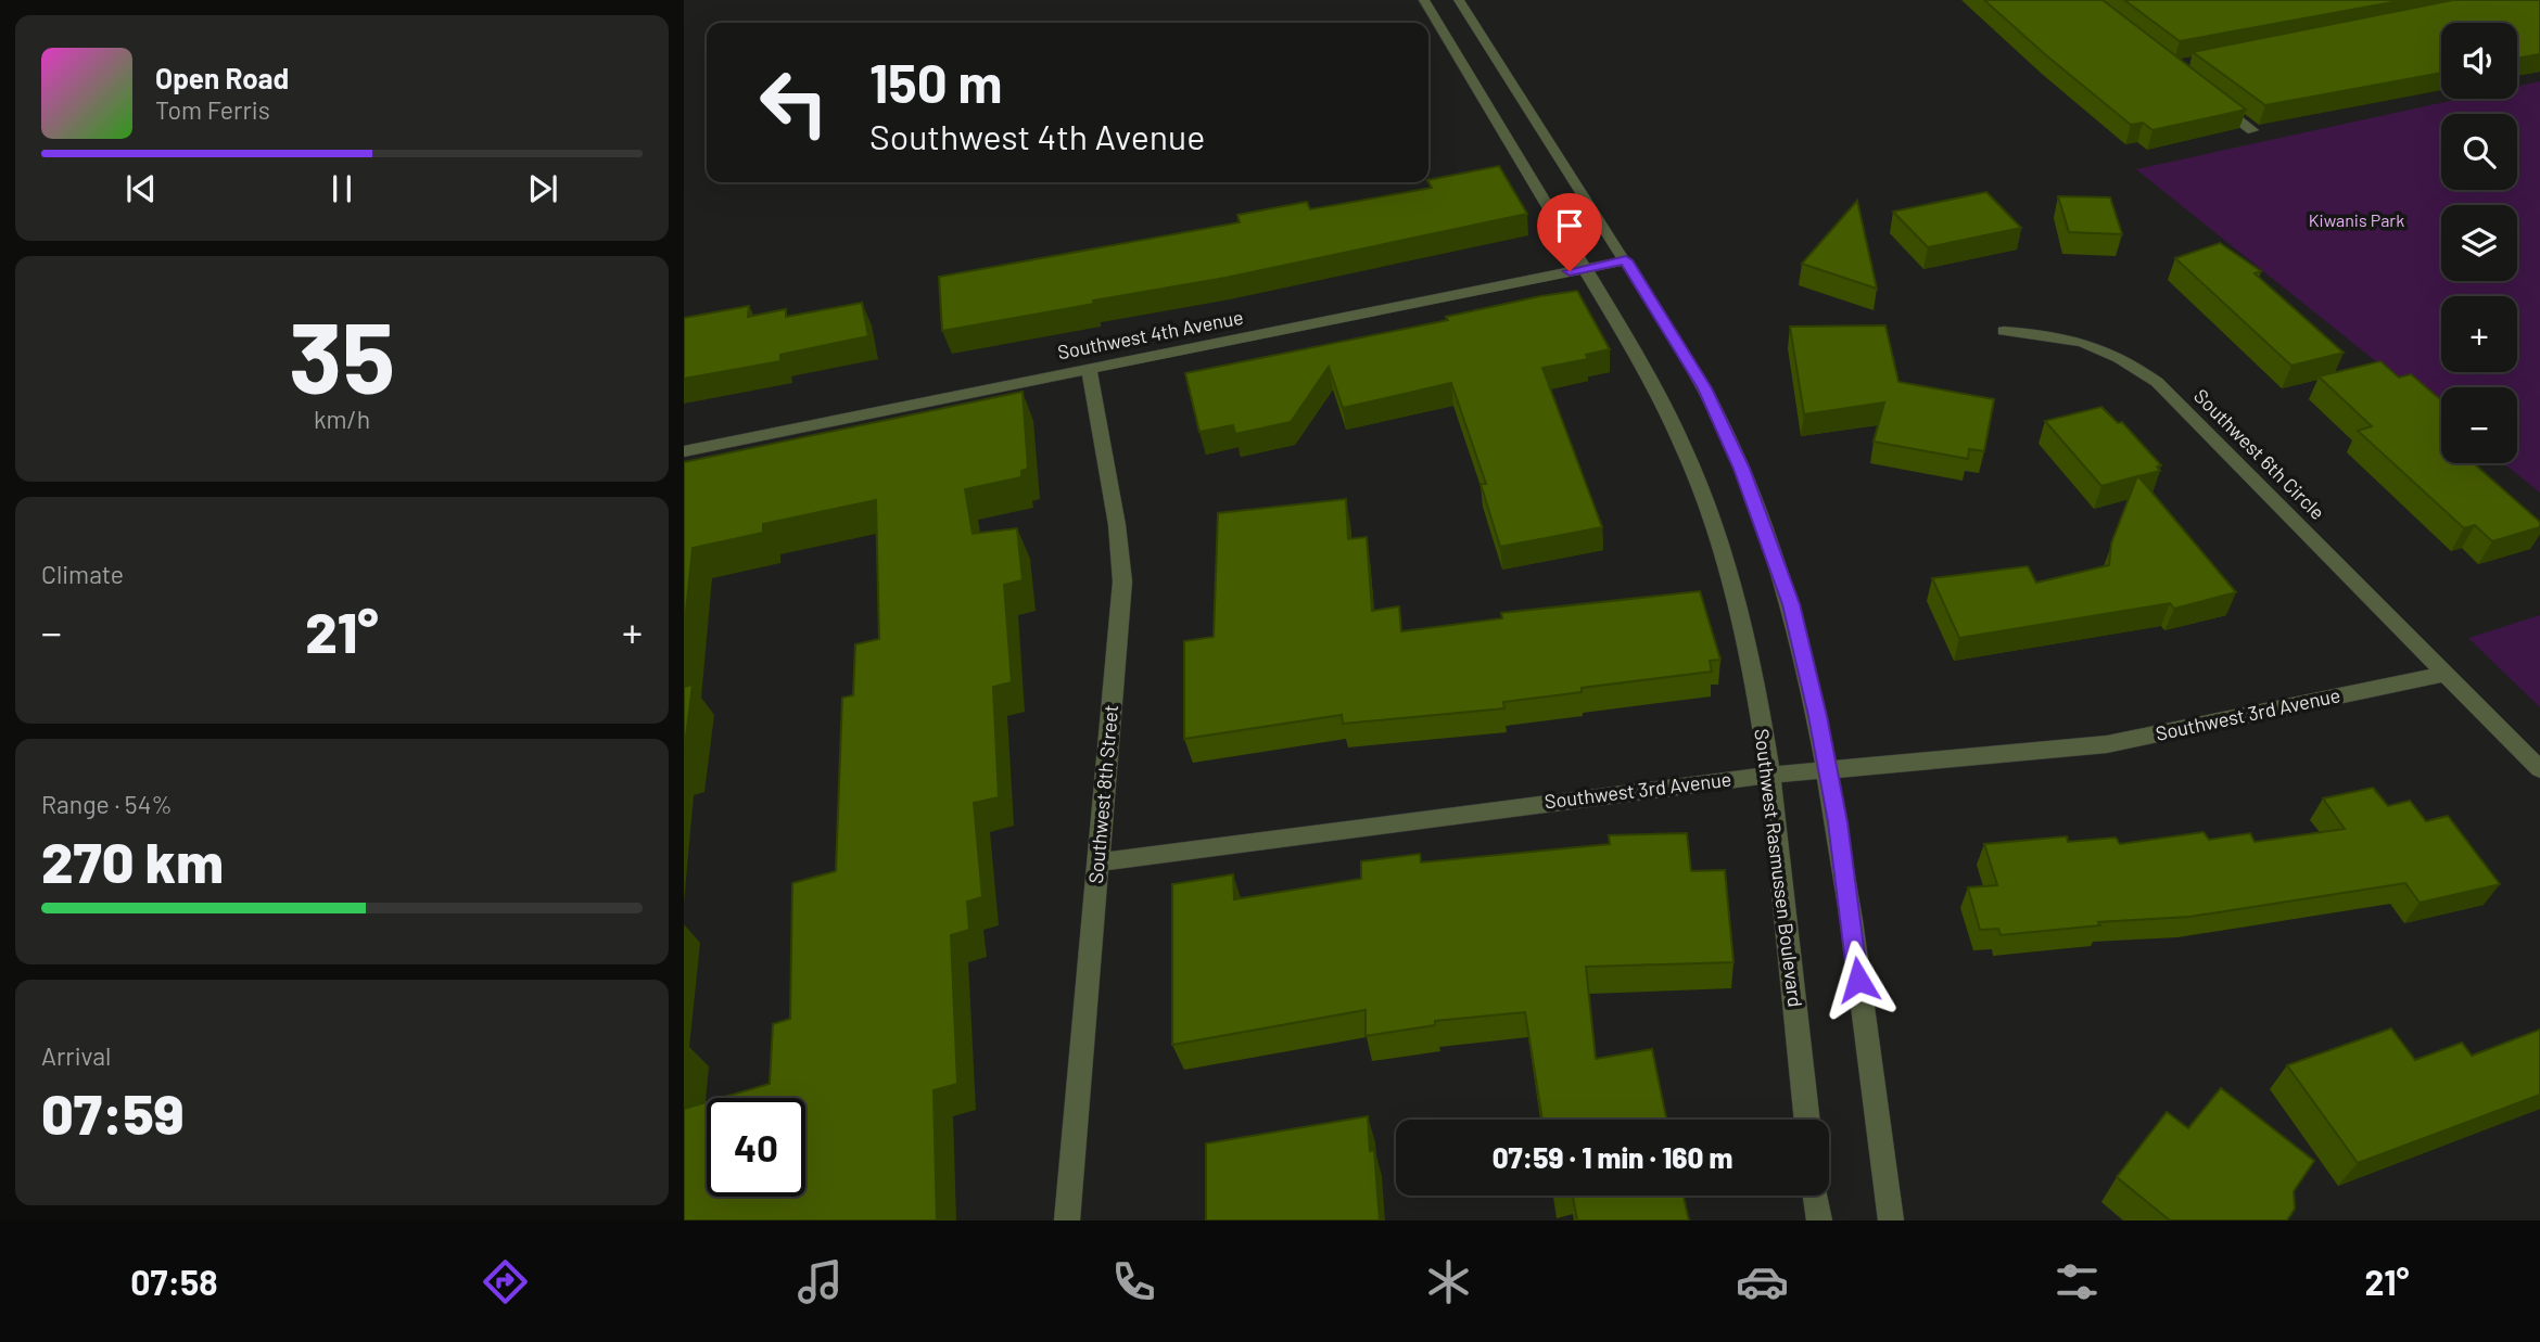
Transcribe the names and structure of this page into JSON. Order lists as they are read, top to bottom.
{
  "streets": {
    "street": [
      "Southwest 4th Avenue",
      "Southwest 6th Circle",
      "Southwest 3rd Avenue",
      "Southwest 8th Street",
      "Southwest Rasmussen Boulevard"
    ]
  },
  "crossings": [
    ["Southwest 4th Avenue", "Southwest 8th Street"],
    ["Southwest 4th Avenue", "Southwest Rasmussen Boulevard"],
    ["Southwest 6th Circle", "Southwest 3rd Avenue"],
    ["Southwest 3rd Avenue", "Southwest 8th Street"],
    ["Southwest 3rd Avenue", "Southwest Rasmussen Boulevard"]
  ],
  "parks": ["Kiwanis Park"],
  "page": {
    "map_buttons": ["+", "−"],
    "turn": ["150 m", "Southwest 4th Avenue"],
    "song": ["Open Road", "Tom Ferris"],
    "tile": [
      ["35", "km/h"],
      "Climate",
      ["Range · 54%", "270 km"],
      ["Arrival", "07:59"]
    ],
    "heat": ["−", "21°", "+"],
    "limit": "40",
    "trip": "07:59 · 1 min · 160 m",
    "tabs": ["07:58", "21°"]
  }
}
